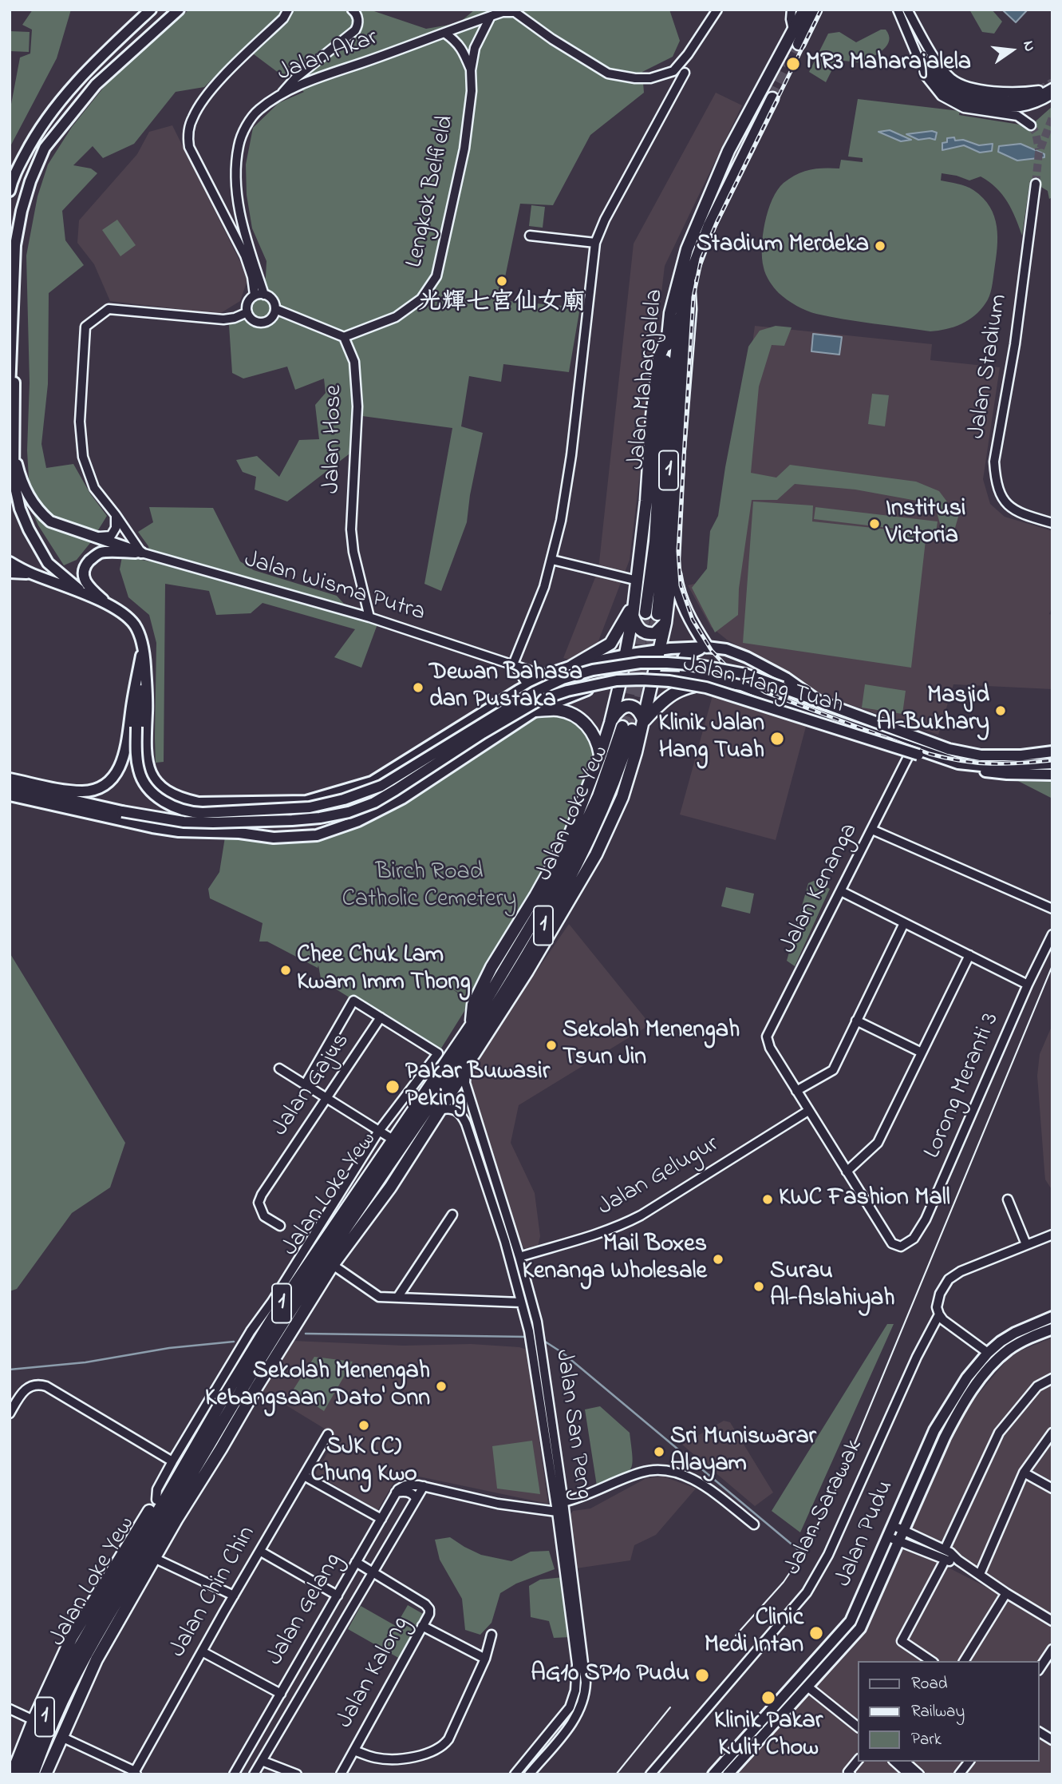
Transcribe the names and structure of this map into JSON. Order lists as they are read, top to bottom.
{
  "streets": {
    "highway": ["Jalan Maharajalela", "1", "Jalan Loke Yew"],
    "main road": ["Jalan Hang Tuah", "Jalan Pudu"],
    "street": [
      "Jalan Akar",
      "Lengkok Belfield",
      "Jalan Stadium",
      "Jalan Hose",
      "Jalan Wisma Putra",
      "Jalan Kenanga",
      "Jalan Gajus",
      "Lorong Meranti 3",
      "Jalan Gelugur",
      "Jalan San Peng",
      "Jalan Sarawak",
      "Jalan Chin Chin",
      "Jalan Gelang",
      "Jalan Kalong"
    ]
  },
  "crossings": [
    ["Jalan Akar", "Lengkok Belfield"],
    ["Lengkok Belfield", "Jalan Hose"],
    ["Jalan Hose", "Jalan Wisma Putra"],
    ["Jalan Wisma Putra", "Jalan Hang Tuah"],
    ["Jalan Hang Tuah", "Jalan Kenanga"],
    ["Jalan Gelugur", "Jalan San Peng"],
    ["Jalan Gelang", "Jalan Kalong"]
  ],
  "parks": ["Birch Road Catholic Cemetery"],
  "places": [
    "MR3 Maharajalela",
    "Stadium Merdeka",
    "光輝七宮仙女廟",
    "Institusi Victoria",
    "Dewan Bahasa dan Pustaka",
    "Masjid Al-Bukhary",
    "Klinik Jalan Hang Tuah",
    "Chee Chuk Lam Kwam Imm Thong",
    "Sekolah Menengah Tsun Jin",
    "Pakar Buwasir Peking",
    "KWC Fashion Mall",
    "Mail Boxes Kenanga Wholesale",
    "Surau Al-Aslahiyah",
    "Sekolah Menengah Kebangsaan Dato' Onn",
    "SJK (C) Chung Kwo",
    "Sri Muniswarar Alayam",
    "Clinic Medi Intan",
    "AG10 SP10 Pudu",
    "Klinik Pakar Kulit Chow"
  ],
  "legend": ["Road", "Railway", "Park"],
  "north": "right"
}
